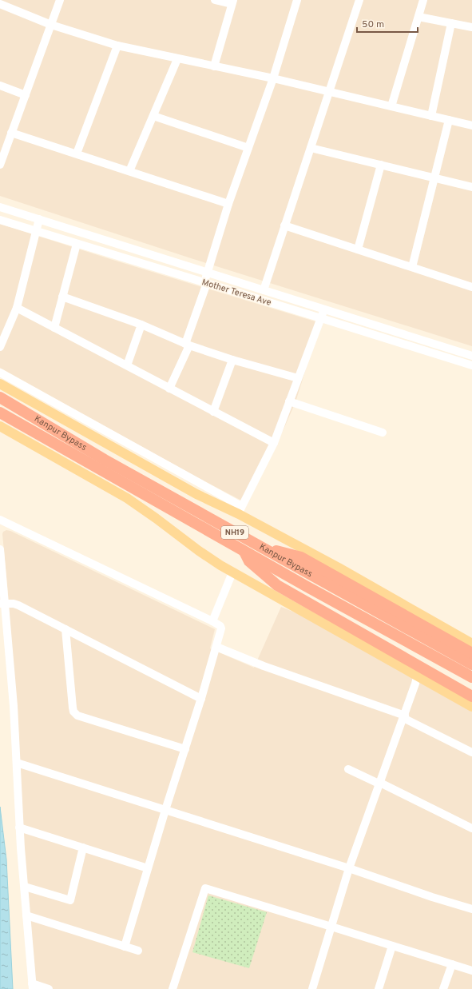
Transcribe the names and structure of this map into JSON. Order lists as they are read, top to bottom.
{
  "streets": {
    "highway": ["Kanpur Bypass", "NH19"],
    "street": ["Mother Teresa Ave"]
  },
  "scale_bar": "50 m"
}
